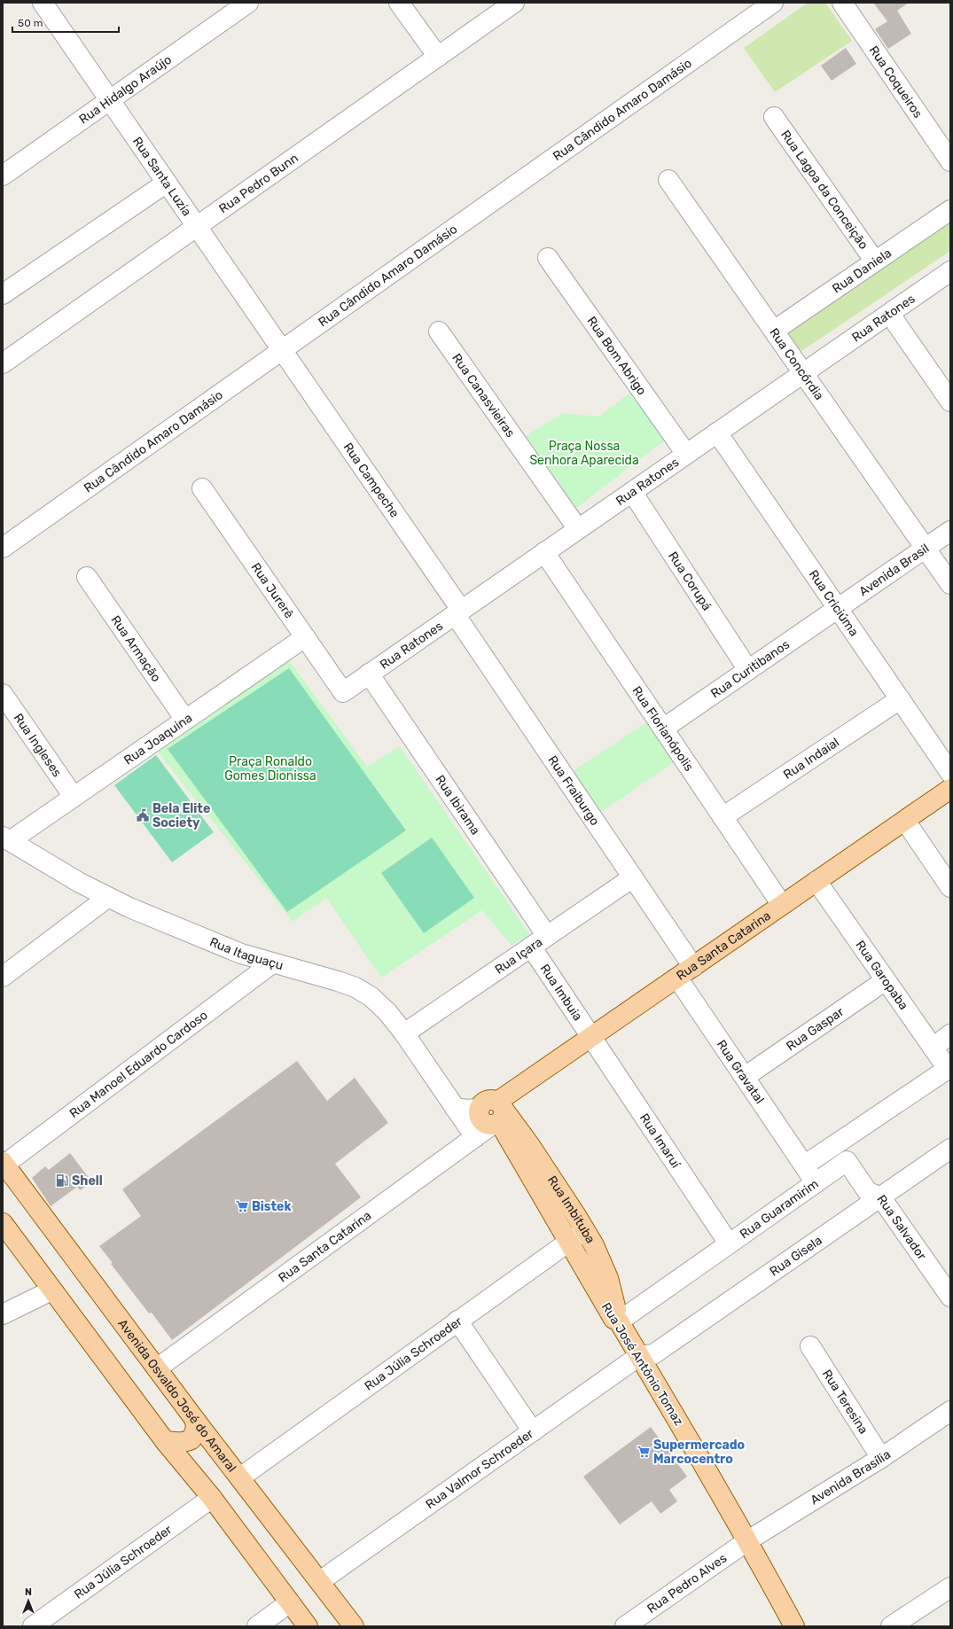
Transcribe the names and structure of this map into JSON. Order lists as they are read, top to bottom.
{
  "streets": {
    "main road": [
      "Rua Santa Catarina",
      "Rua Imbituba",
      "Rua José Antônio Tomaz",
      "Avenida Osvaldo José do Amaral"
    ],
    "street": [
      "Rua Coqueiros",
      "Rua Hidalgo Araújo",
      "Rua Cândido Amaro Damásio",
      "Rua Santa Luzia",
      "Rua Pedro Bunn",
      "Rua Lagoa da Conceição",
      "Rua Daniela",
      "Rua Ratones",
      "Rua Bom Abrigo",
      "Rua Concórdia",
      "Rua Canasvieiras",
      "Rua Campeche",
      "Avenida Brasil",
      "Rua Corupá",
      "Rua Jurerê",
      "Rua Criciúma",
      "Rua Armação",
      "Rua Curitibanos",
      "Rua Florianópolis",
      "Rua Joaquina",
      "Rua Ingleses",
      "Rua Indaial",
      "Rua Fraiburgo",
      "Rua Ibirama",
      "Rua Itaguaçu",
      "Rua Içara",
      "Rua Garopaba",
      "Rua Imbuia",
      "Rua Gaspar",
      "Rua Manoel Eduardo Cardoso",
      "Rua Gravatal",
      "Rua Imaruí",
      "Rua Guaramirim",
      "Rua Salvador",
      "Rua Gisela",
      "Rua Júlia Schroeder",
      "Rua Teresina",
      "Rua Valmor Schroeder",
      "Avenida Brasília",
      "Rua Pedro Alves"
    ]
  },
  "crossings": [
    ["Rua Hidalgo Araújo", "Rua Santa Luzia"],
    ["Rua Cândido Amaro Damásio", "Rua Santa Luzia"],
    ["Rua Cândido Amaro Damásio", "Rua Campeche"],
    ["Rua Santa Luzia", "Rua Pedro Bunn"],
    ["Rua Santa Luzia", "Rua Campeche"],
    ["Rua Lagoa da Conceição", "Rua Daniela"],
    ["Rua Daniela", "Rua Concórdia"],
    ["Rua Ratones", "Rua Bom Abrigo"],
    ["Rua Ratones", "Rua Concórdia"],
    ["Rua Ratones", "Rua Canasvieiras"],
    ["Rua Ratones", "Rua Campeche"],
    ["Rua Ratones", "Rua Corupá"],
    ["Rua Ratones", "Rua Jurerê"],
    ["Rua Ratones", "Rua Criciúma"],
    ["Rua Ratones", "Rua Florianópolis"],
    ["Rua Ratones", "Rua Fraiburgo"],
    ["Rua Ratones", "Rua Ibirama"],
    ["Rua Concórdia", "Avenida Brasil"],
    ["Rua Campeche", "Rua Fraiburgo"],
    ["Avenida Brasil", "Rua Criciúma"],
    ["Avenida Brasil", "Rua Curitibanos"],
    ["Rua Corupá", "Rua Curitibanos"],
    ["Rua Jurerê", "Rua Joaquina"],
    ["Rua Criciúma", "Rua Curitibanos"],
    ["Rua Criciúma", "Rua Indaial"],
    ["Rua Armação", "Rua Joaquina"],
    ["Rua Curitibanos", "Rua Florianópolis"],
    ["Rua Florianópolis", "Rua Indaial"],
    ["Rua Florianópolis", "Rua Santa Catarina"],
    ["Rua Joaquina", "Rua Ingleses"],
    ["Rua Joaquina", "Rua Itaguaçu"],
    ["Rua Fraiburgo", "Rua Santa Catarina"],
    ["Rua Fraiburgo", "Rua Içara"],
    ["Rua Ibirama", "Rua Içara"],
    ["Rua Santa Catarina", "Rua Itaguaçu"],
    ["Rua Santa Catarina", "Rua Garopaba"],
    ["Rua Santa Catarina", "Rua Imbuia"],
    ["Rua Santa Catarina", "Rua Gravatal"],
    ["Rua Santa Catarina", "Rua Imaruí"],
    ["Rua Santa Catarina", "Rua Imbituba"],
    ["Rua Santa Catarina", "Rua José Antônio Tomaz"],
    ["Rua Santa Catarina", "Avenida Osvaldo José do Amaral"],
    ["Rua Itaguaçu", "Rua Içara"],
    ["Rua Itaguaçu", "Rua Manoel Eduardo Cardoso"],
    ["Rua Içara", "Rua Imbuia"],
    ["Rua Garopaba", "Rua Gaspar"],
    ["Rua Garopaba", "Rua Guaramirim"],
    ["Rua Imbuia", "Rua Imaruí"],
    ["Rua Gaspar", "Rua Gravatal"],
    ["Rua Manoel Eduardo Cardoso", "Avenida Osvaldo José do Amaral"],
    ["Rua Gravatal", "Rua Guaramirim"],
    ["Rua Imaruí", "Rua Guaramirim"],
    ["Rua Guaramirim", "Rua Imbituba"],
    ["Rua Guaramirim", "Rua Salvador"],
    ["Rua Guaramirim", "Rua José Antônio Tomaz"],
    ["Rua Imbituba", "Rua Júlia Schroeder"],
    ["Rua Imbituba", "Rua José Antônio Tomaz"],
    ["Rua Salvador", "Rua Gisela"],
    ["Rua Gisela", "Rua José Antônio Tomaz"],
    ["Rua Gisela", "Rua Valmor Schroeder"],
    ["Rua Júlia Schroeder", "Rua José Antônio Tomaz"],
    ["Rua Júlia Schroeder", "Avenida Osvaldo José do Amaral"],
    ["Rua José Antônio Tomaz", "Rua Valmor Schroeder"],
    ["Rua José Antônio Tomaz", "Avenida Brasília"],
    ["Rua José Antônio Tomaz", "Rua Pedro Alves"],
    ["Avenida Osvaldo José do Amaral", "Rua Valmor Schroeder"],
    ["Rua Teresina", "Avenida Brasília"],
    ["Avenida Brasília", "Rua Pedro Alves"]
  ],
  "parks": ["Praça Nossa Senhora Aparecida", "Praça Ronaldo Gomes Dionissa"],
  "places": {
    "public building": ["Bela Elite Society"],
    "fuel station": ["Shell"],
    "supermarket": ["Bistek", "Supermercado Marcocentro"]
  },
  "scale_bar": "50 m",
  "north": "top"
}
